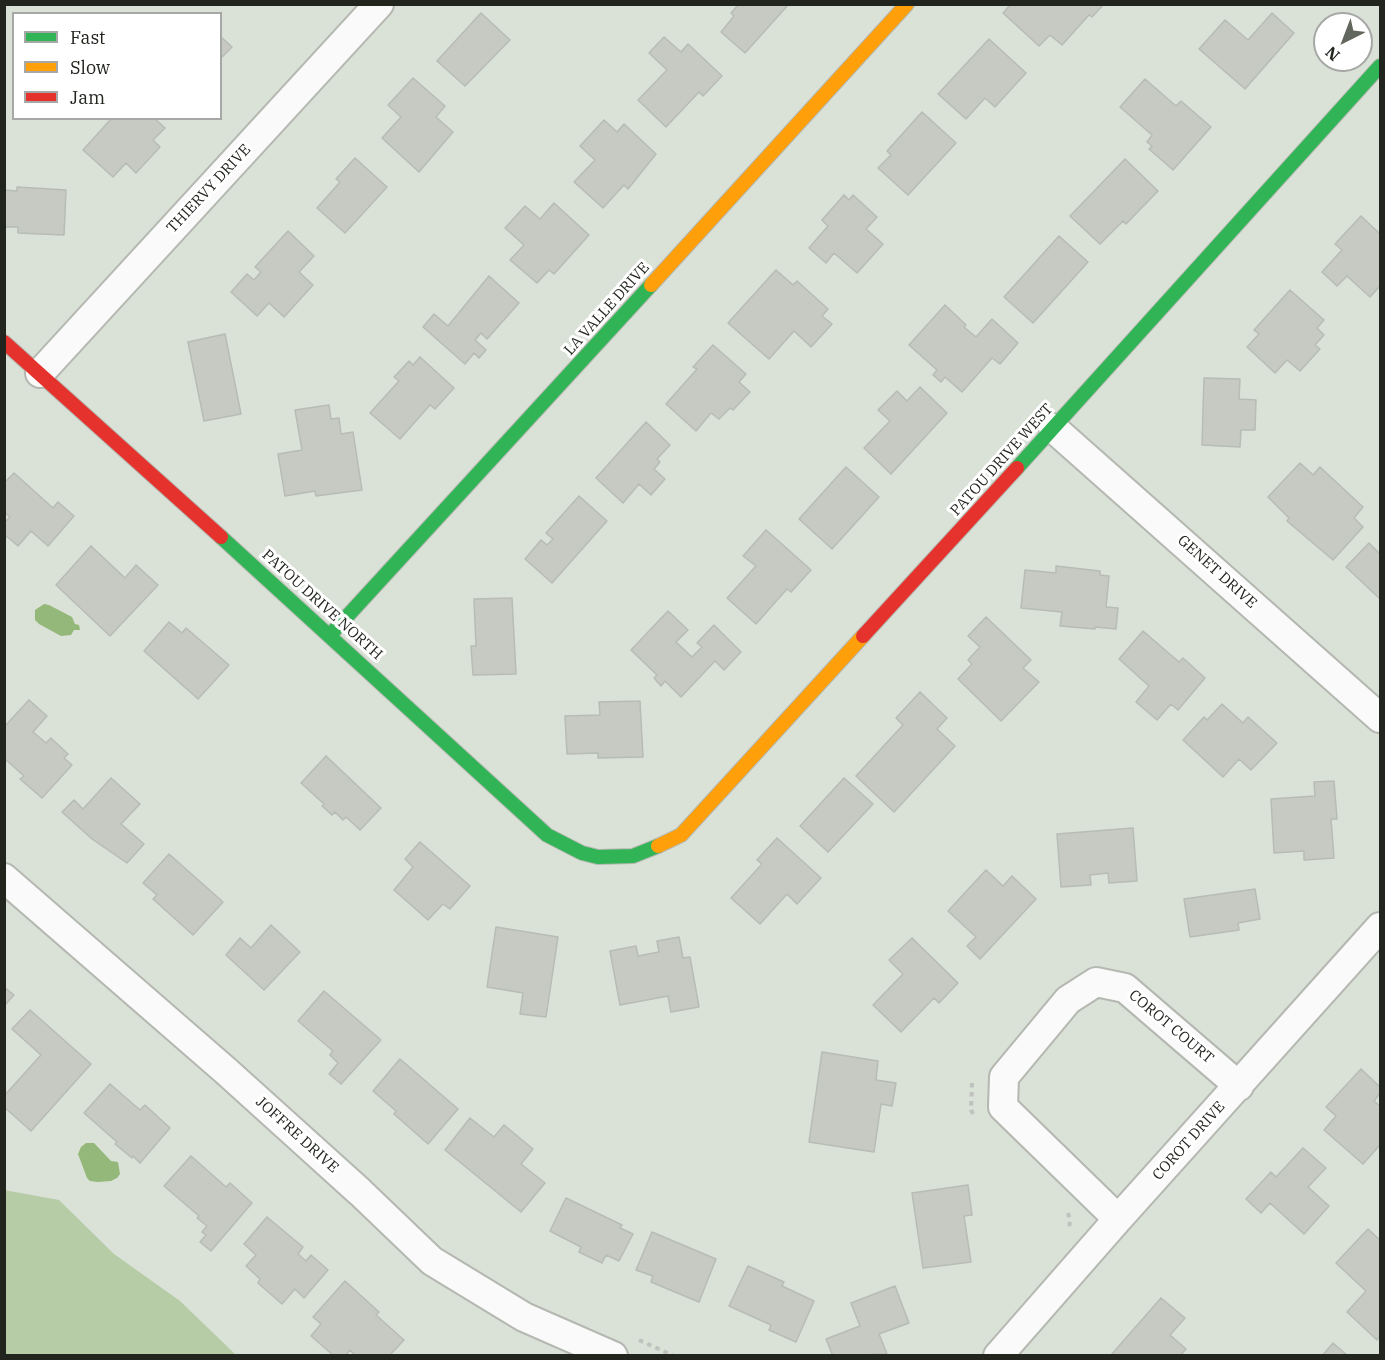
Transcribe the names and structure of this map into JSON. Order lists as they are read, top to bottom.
{
  "streets": {
    "street": [
      "THIERVY DRIVE",
      "LA VALLE DRIVE",
      "PATOU DRIVE WEST",
      "GENET DRIVE",
      "PATOU DRIVE NORTH",
      "COROT COURT",
      "JOFFRE DRIVE",
      "COROT DRIVE"
    ]
  },
  "crossings": [
    ["THIERVY DRIVE", "PATOU DRIVE NORTH"],
    ["LA VALLE DRIVE", "PATOU DRIVE NORTH"],
    ["PATOU DRIVE WEST", "GENET DRIVE"],
    ["PATOU DRIVE WEST", "PATOU DRIVE NORTH"],
    ["COROT COURT", "COROT DRIVE"]
  ],
  "legend": ["Fast", "Slow", "Jam"],
  "north": "bottom left"
}
